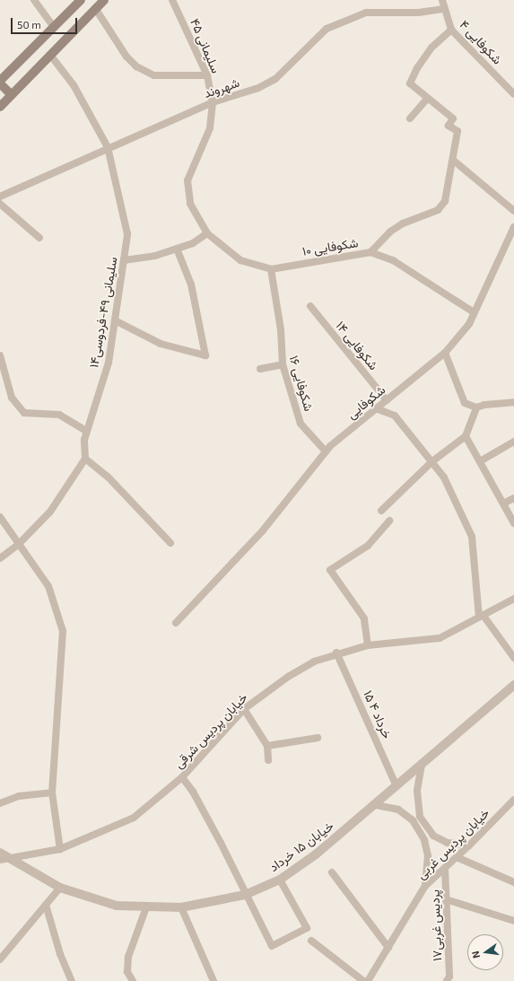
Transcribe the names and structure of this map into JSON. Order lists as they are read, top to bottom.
{
  "streets": {
    "street": [
      "شکوفایی ۴",
      "سلیمانی ۴۵",
      "شهروند",
      "شکوفایی ۱۰",
      "سلیمانی ۴۹-فردوسی۱۴",
      "شکوفایی ۱۴",
      "شکوفایی ۱۶",
      "شکوفایی",
      "۱۵ خرداد ۴",
      "خیابان پردیس شرقی",
      "خیابان پردیس غربی",
      "خیابان ۱۵ خرداد",
      "پردیس غربی۱۷"
    ]
  },
  "crossings": [
    ["شکوفایی ۴", "شهروند"],
    ["سلیمانی ۴۵", "شهروند"],
    ["سلیمانی ۴۵", "شکوفایی ۱۰"],
    ["شهروند", "سلیمانی ۴۹-فردوسی۱۴"],
    ["شکوفایی ۱۰", "شکوفایی ۱۶"],
    ["شکوفایی ۱۰", "شکوفایی"],
    ["شکوفایی ۱۴", "شکوفایی"],
    ["شکوفایی ۱۶", "شکوفایی"],
    ["۱۵ خرداد ۴", "خیابان پردیس شرقی"],
    ["۱۵ خرداد ۴", "خیابان ۱۵ خرداد"],
    ["خیابان پردیس شرقی", "خیابان ۱۵ خرداد"],
    ["خیابان پردیس غربی", "پردیس غربی۱۷"]
  ],
  "scale_bar": "50 m",
  "north": "left"
}
